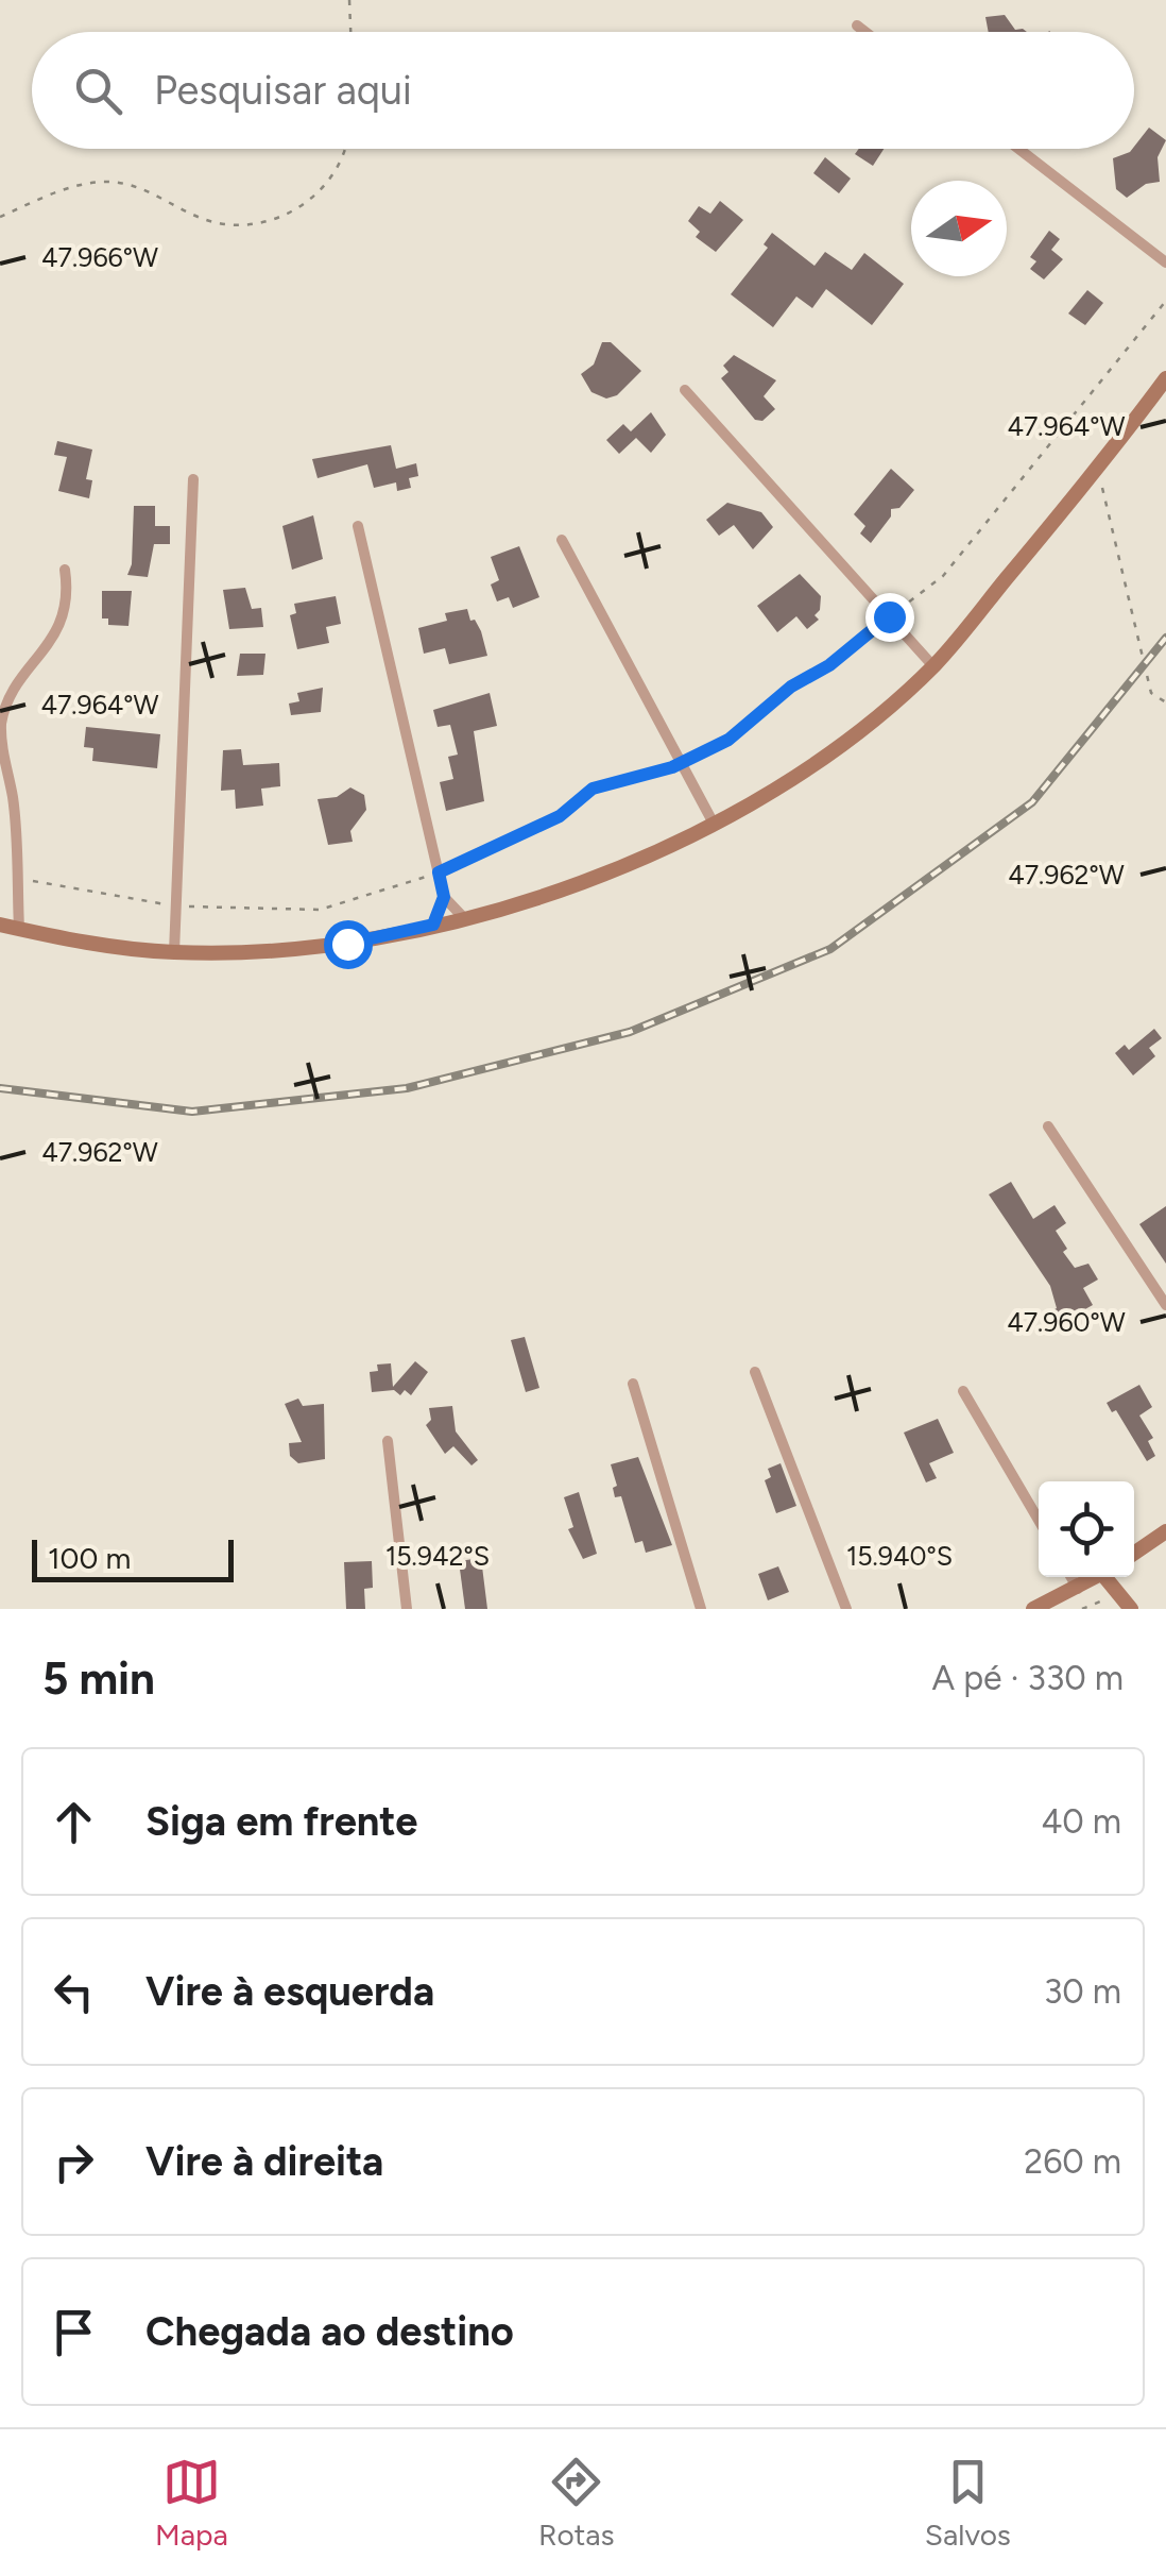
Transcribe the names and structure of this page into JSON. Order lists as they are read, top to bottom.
{
  "scale_bar": "100 m",
  "north": "right",
  "page": {
    "search": "Pesquisar aqui",
    "scale": "100 m",
    "heading": ["5 min", "A pé · 330 m"],
    "list": [
      ["Siga em frente", "40 m"],
      ["Vire à esquerda", "30 m"],
      ["Vire à direita", "260 m"],
      "Chegada ao destino"
    ],
    "nav": ["Mapa", "Rotas", "Salvos"]
  },
  "coordinates": [
    "47.966°W",
    "47.964°W",
    "47.962°W",
    "47.960°W",
    "15.942°S",
    "15.940°S"
  ]
}
